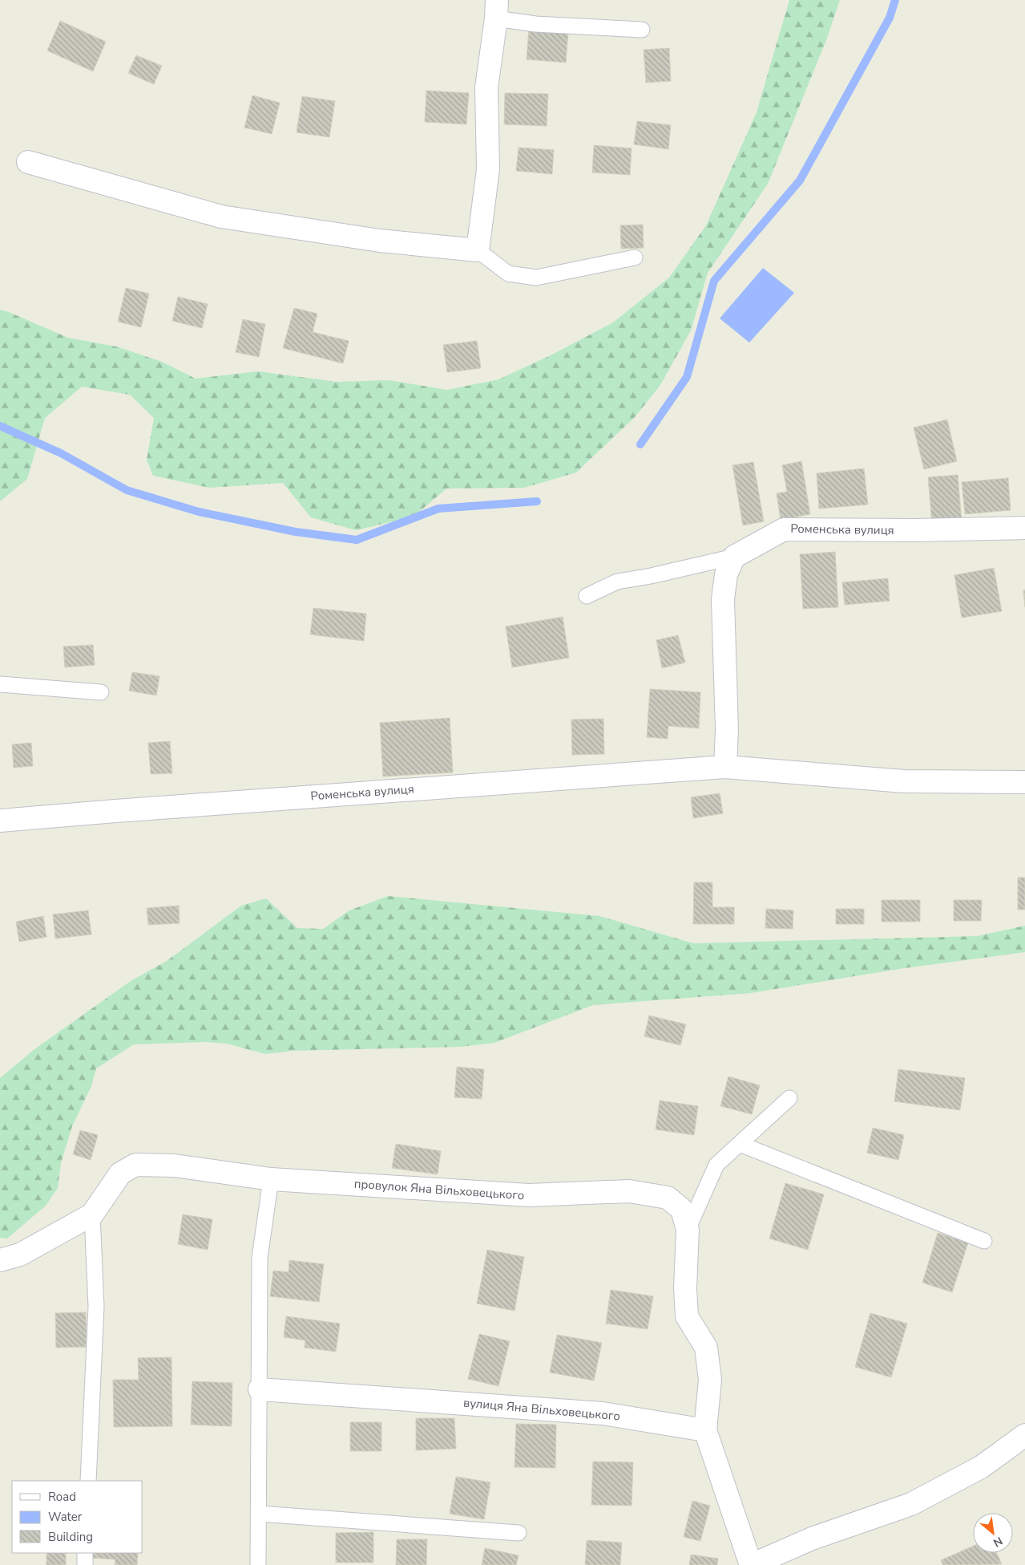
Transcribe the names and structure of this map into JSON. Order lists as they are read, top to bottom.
{
  "streets": {
    "street": ["Роменська вулиця", "провулок Яна Вільховецького", "вулиця Яна Вільховецького"]
  },
  "crossings": [
    ["провулок Яна Вільховецького", "вулиця Яна Вільховецького"]
  ],
  "legend": ["Road", "Water", "Building"],
  "north": "bottom right"
}
